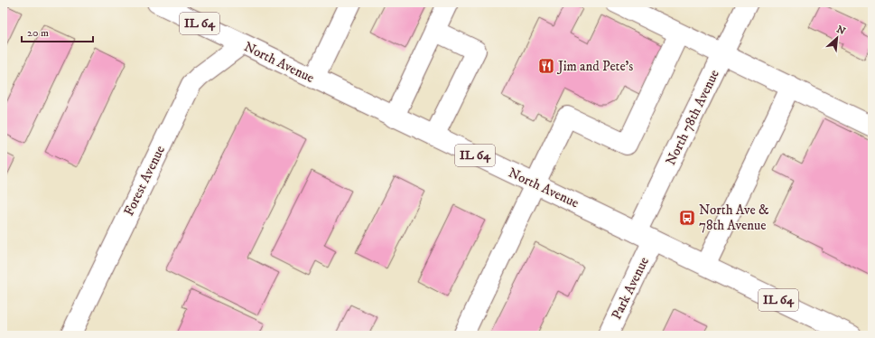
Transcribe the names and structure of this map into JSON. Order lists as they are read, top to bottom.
{
  "streets": {
    "street": [
      "IL 64",
      "North Avenue",
      "North 78th Avenue",
      "Forest Avenue",
      "Park Avenue"
    ]
  },
  "crossings": [
    ["North Avenue", "North 78th Avenue"],
    ["North Avenue", "Forest Avenue"],
    ["North Avenue", "Park Avenue"],
    ["North 78th Avenue", "Park Avenue"]
  ],
  "places": {
    "restaurant": ["Jim and Pete's"],
    "bus stop": ["North Ave & 78th Avenue"]
  },
  "scale_bar": "20 m",
  "north": "top right"
}
